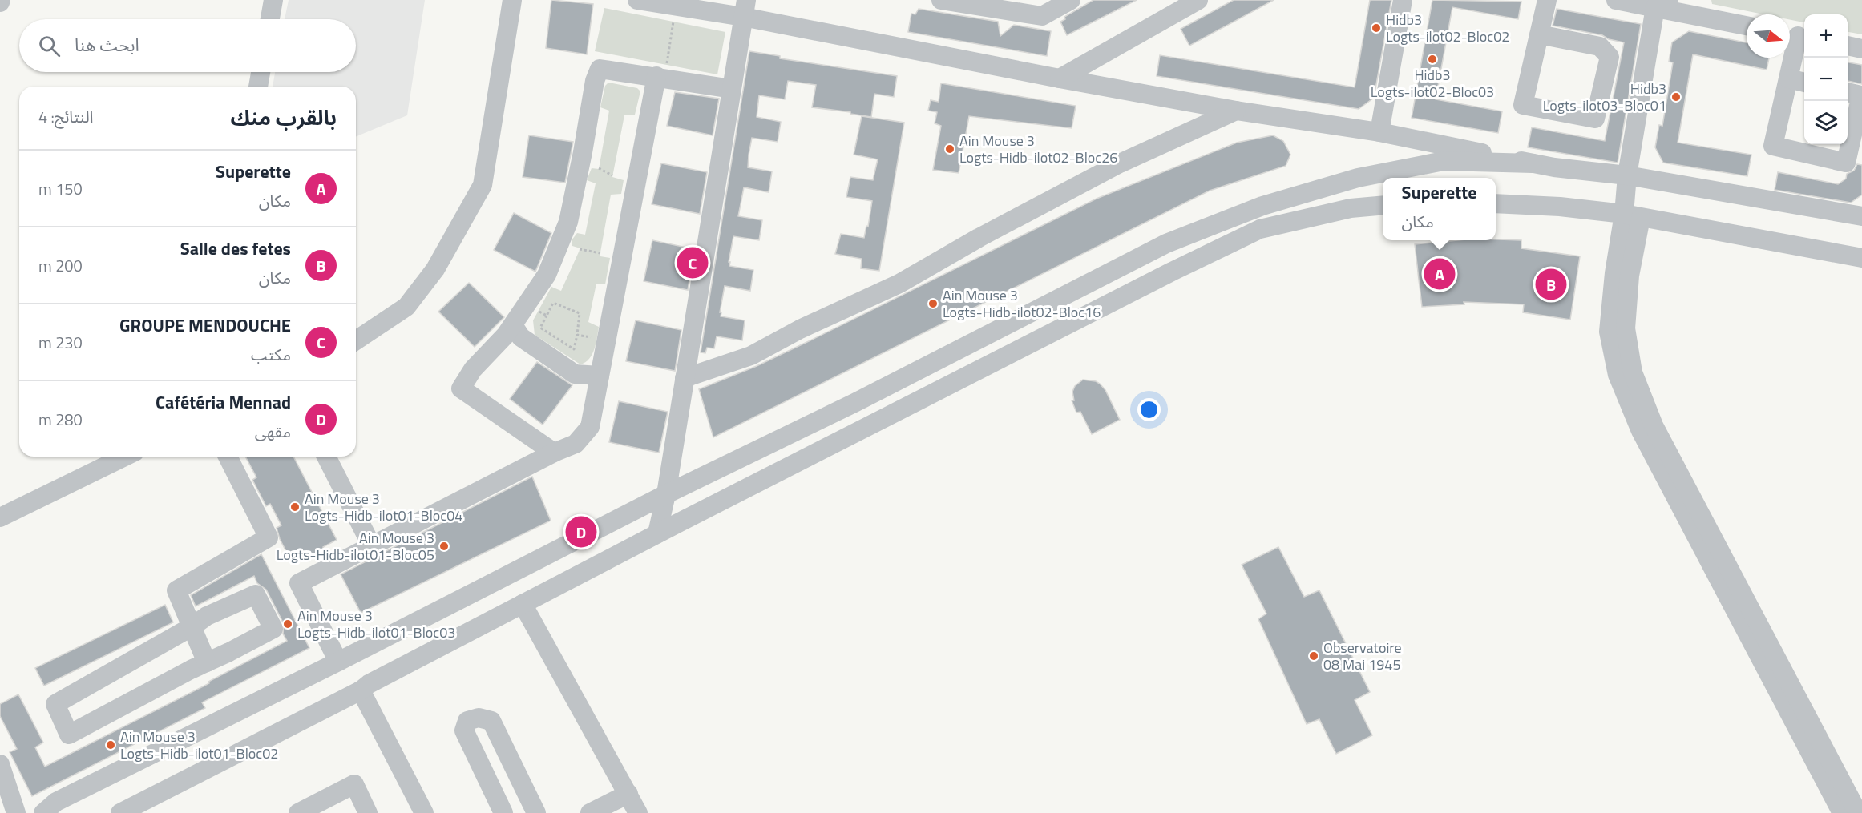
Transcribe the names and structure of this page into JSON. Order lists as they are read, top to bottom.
{
  "places": [
    "Hidb3 Logts-ilot02-Bloc02",
    "Hidb3 Logts-ilot02-Bloc03",
    "Hidb3 Logts-ilot03-Bloc01",
    "Ain Mouse 3 Logts-Hidb-ilot02-Bloc26",
    "Ain Mouse 3 Logts-Hidb-ilot02-Bloc16",
    "Ain Mouse 3 Logts-Hidb-ilot01-Bloc04",
    "Ain Mouse 3 Logts-Hidb-ilot01-Bloc05",
    "Ain Mouse 3 Logts-Hidb-ilot01-Bloc03",
    "Observatoire 08 Mai 1945",
    "Ain Mouse 3 Logts-Hidb-ilot01-Bloc02"
  ],
  "north": "right",
  "page": {
    "map_buttons": ["+", "−"],
    "search": "ابحث هنا",
    "heading": ["بالقرب منك", "النتائج: 4"],
    "list": [
      {
        "mark": "A",
        "name": "Superette",
        "note": "مكان",
        "value": "150 m"
      },
      {
        "mark": "B",
        "name": "Salle des fetes",
        "note": "مكان",
        "value": "200 m"
      },
      {
        "mark": "C",
        "name": "GROUPE MENDOUCHE",
        "note": "مكتب",
        "value": "230 m"
      },
      {
        "mark": "D",
        "name": "Cafétéria Mennad",
        "note": "مقهى",
        "value": "280 m"
      }
    ],
    "popup": ["Superette", "مكان"],
    "pins": [
      "C",
      "A",
      "B",
      "D"
    ]
  }
}
